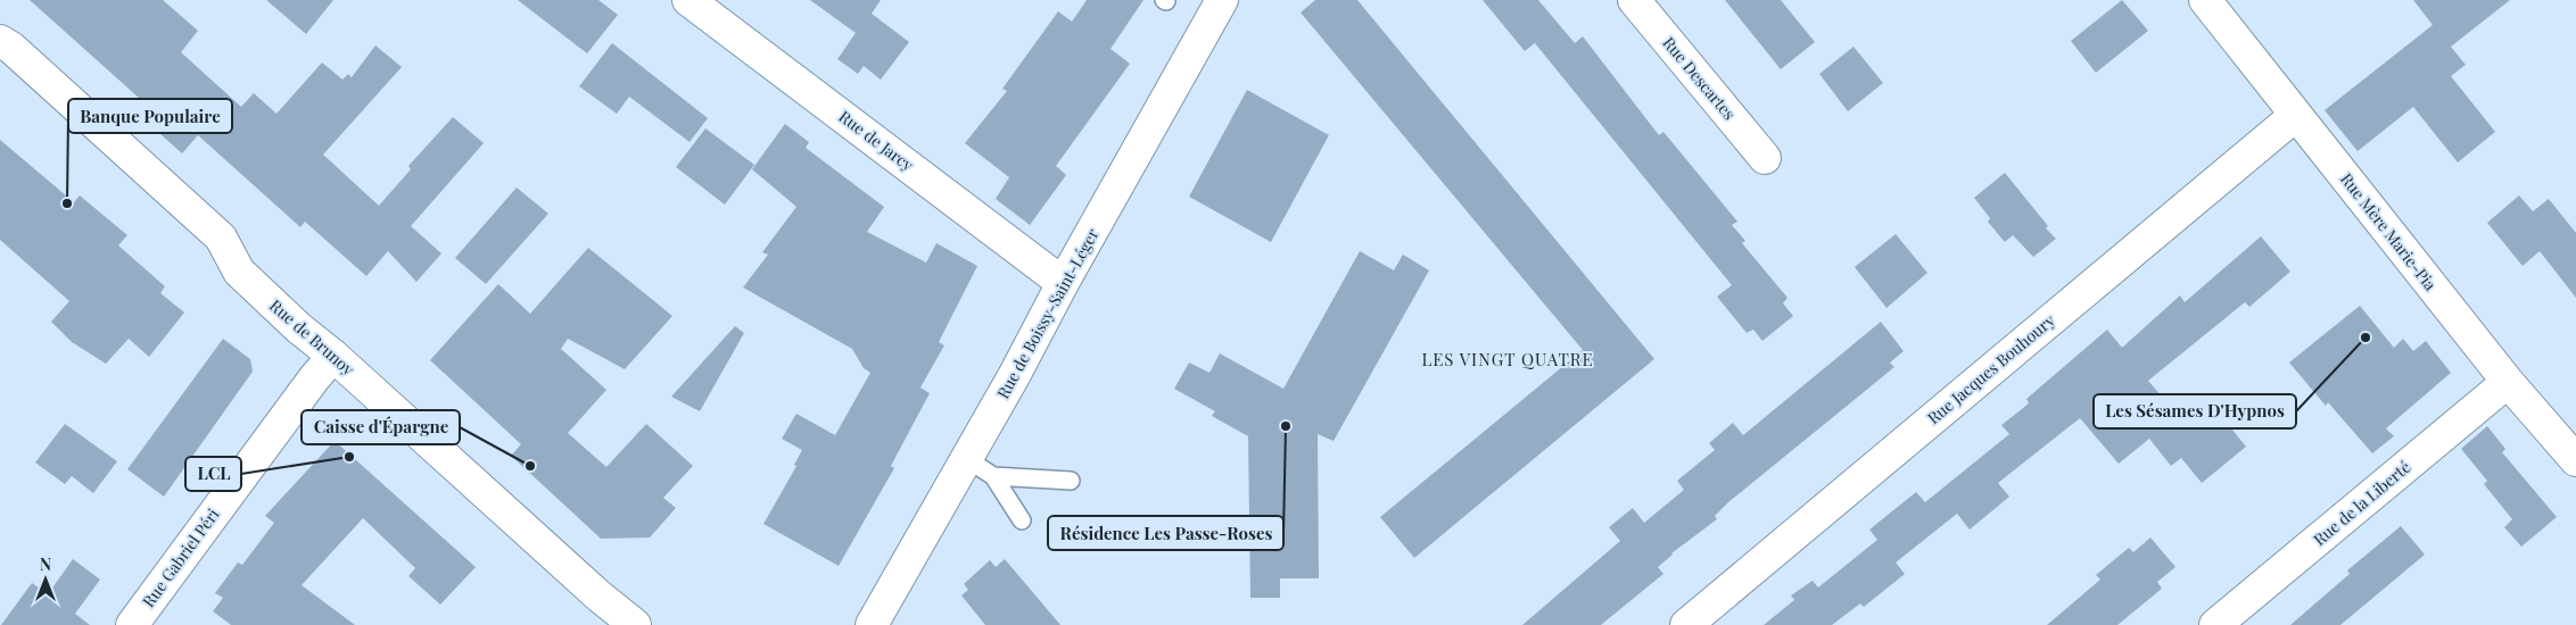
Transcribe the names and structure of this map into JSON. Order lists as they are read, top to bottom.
{
  "streets": {
    "street": [
      "Rue Descartes",
      "Rue de Jarcy",
      "Rue Mère Marie-Pia",
      "Rue de Boissy-Saint-Léger",
      "Rue de Brunoy",
      "Rue Jacques Bouhoury",
      "Rue de la Liberté",
      "Rue Gabriel Péri"
    ]
  },
  "crossings": [
    ["Rue de Jarcy", "Rue de Boissy-Saint-Léger"],
    ["Rue Mère Marie-Pia", "Rue Jacques Bouhoury"],
    ["Rue Mère Marie-Pia", "Rue de la Liberté"],
    ["Rue de Brunoy", "Rue Gabriel Péri"]
  ],
  "districts": ["LES VINGT QUATRE"],
  "places": [
    "Banque Populaire",
    "Les Sésames D'Hypnos",
    "Résidence Les Passe-Roses",
    "LCL",
    "Caisse d'Épargne"
  ],
  "north": "top"
}
